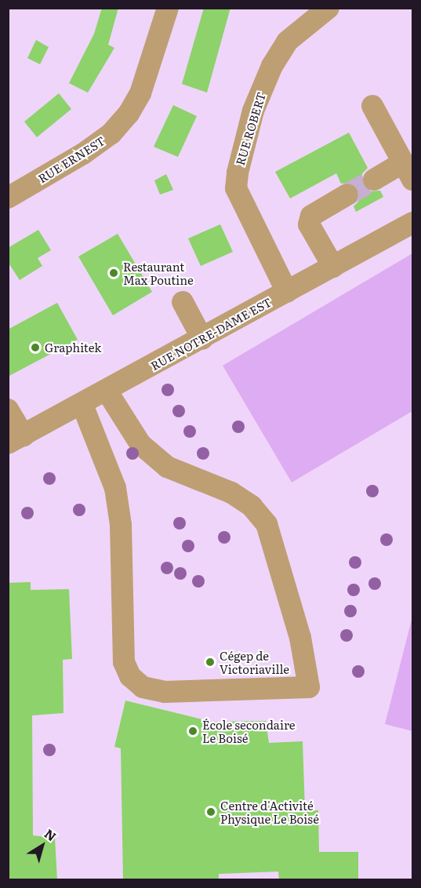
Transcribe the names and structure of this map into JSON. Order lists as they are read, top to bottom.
{
  "streets": {
    "street": ["RUE ROBERT", "RUE ERNEST", "RUE NOTRE-DAME EST"]
  },
  "crossings": [
    ["RUE ROBERT", "RUE NOTRE-DAME EST"]
  ],
  "places": [
    "Restaurant Max Poutine",
    "Graphitek",
    "Cégep de Victoriaville",
    "École secondaire Le Boisé",
    "Centre d'Activité Physique Le Boisé"
  ],
  "north": "top right"
}
